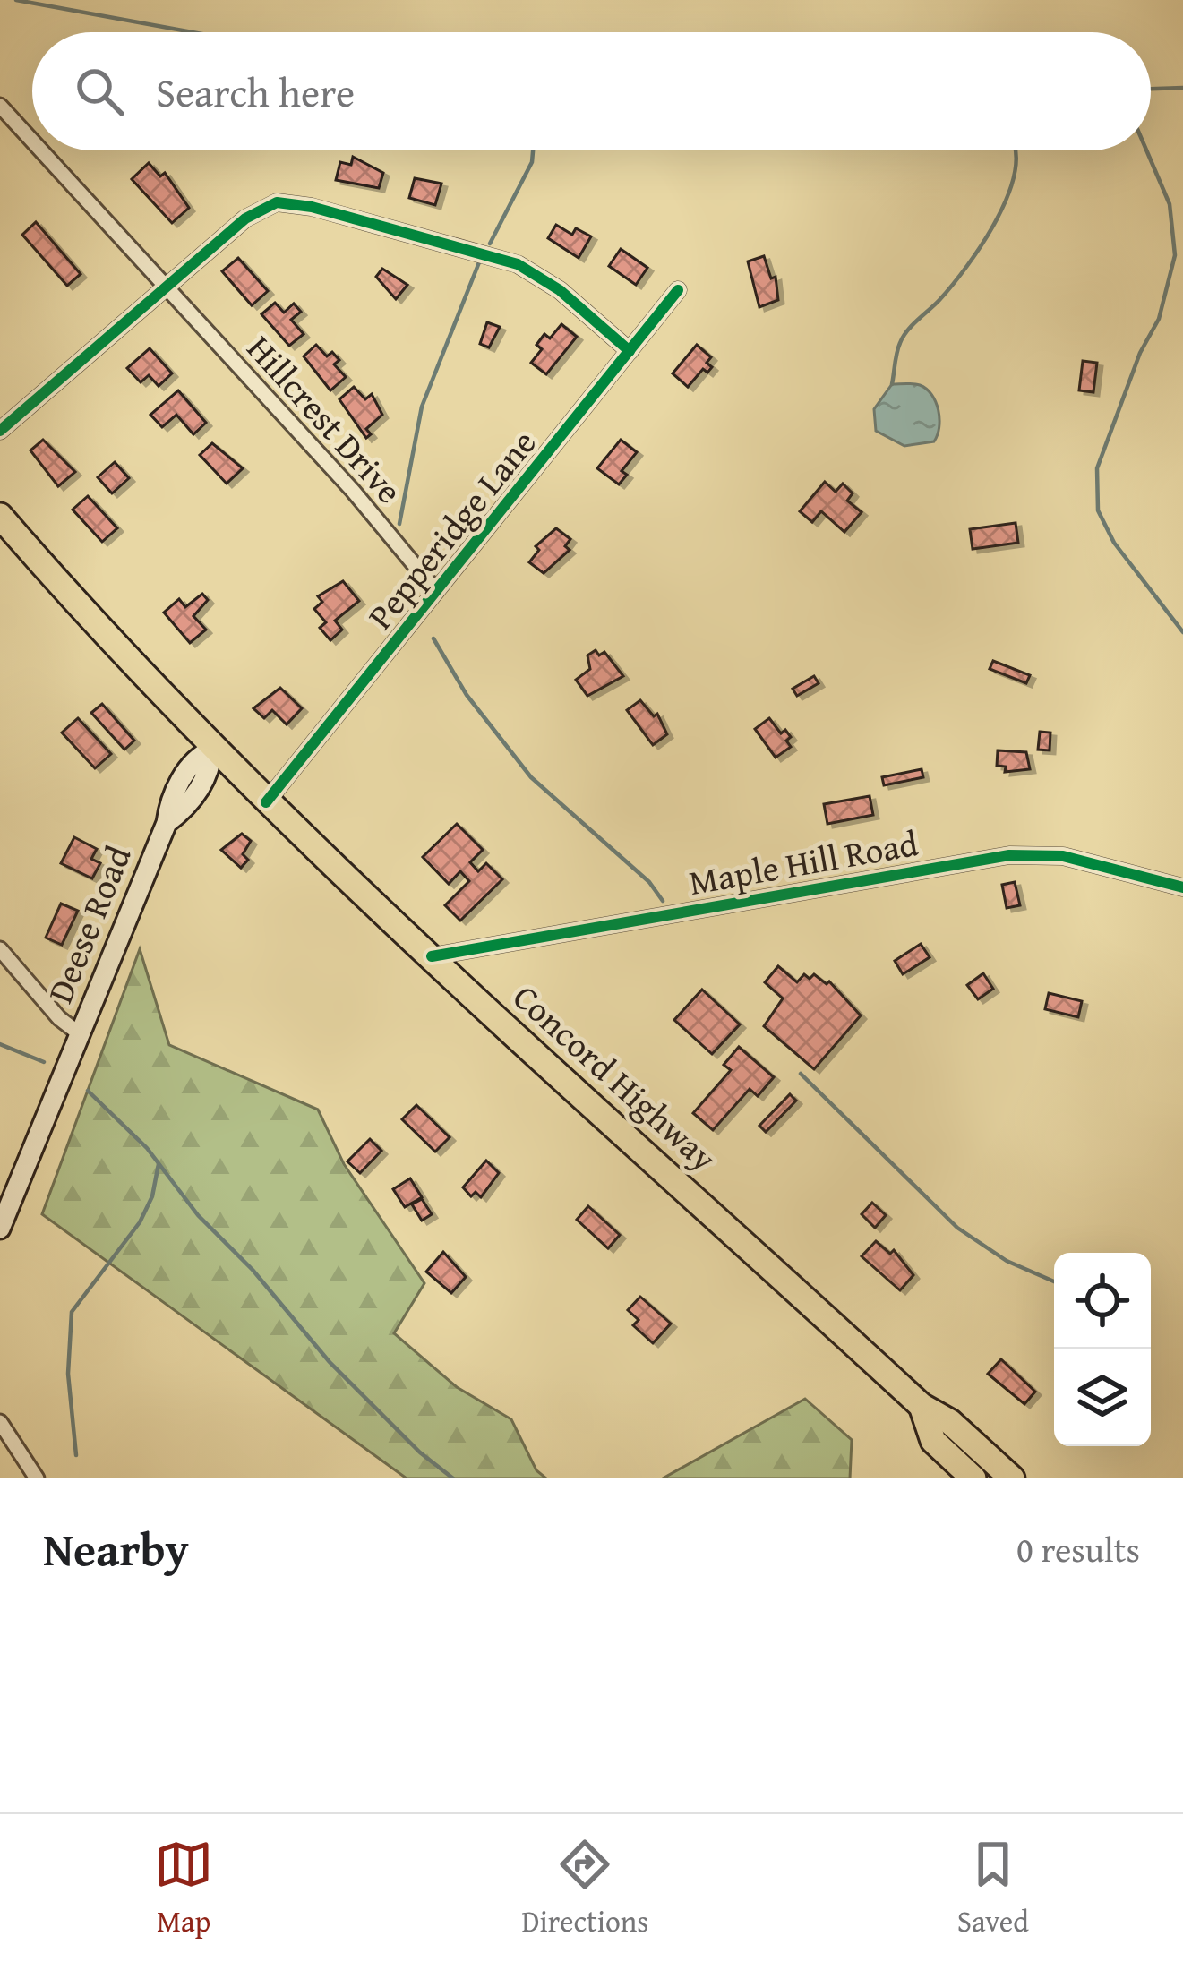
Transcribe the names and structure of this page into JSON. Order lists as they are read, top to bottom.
{
  "streets": {
    "highway": ["Concord Highway"],
    "street": [
      "Hillcrest Drive",
      "Pepperidge Lane",
      "Maple Hill Road",
      "Deese Road"
    ]
  },
  "crossings": [
    ["Hillcrest Drive", "Pepperidge Lane"],
    ["Pepperidge Lane", "Concord Highway"],
    ["Maple Hill Road", "Concord Highway"],
    ["Deese Road", "Concord Highway"]
  ],
  "page": {
    "search": "Search here",
    "heading": ["Nearby", "0 results"],
    "nav": ["Map", "Directions", "Saved"]
  }
}
